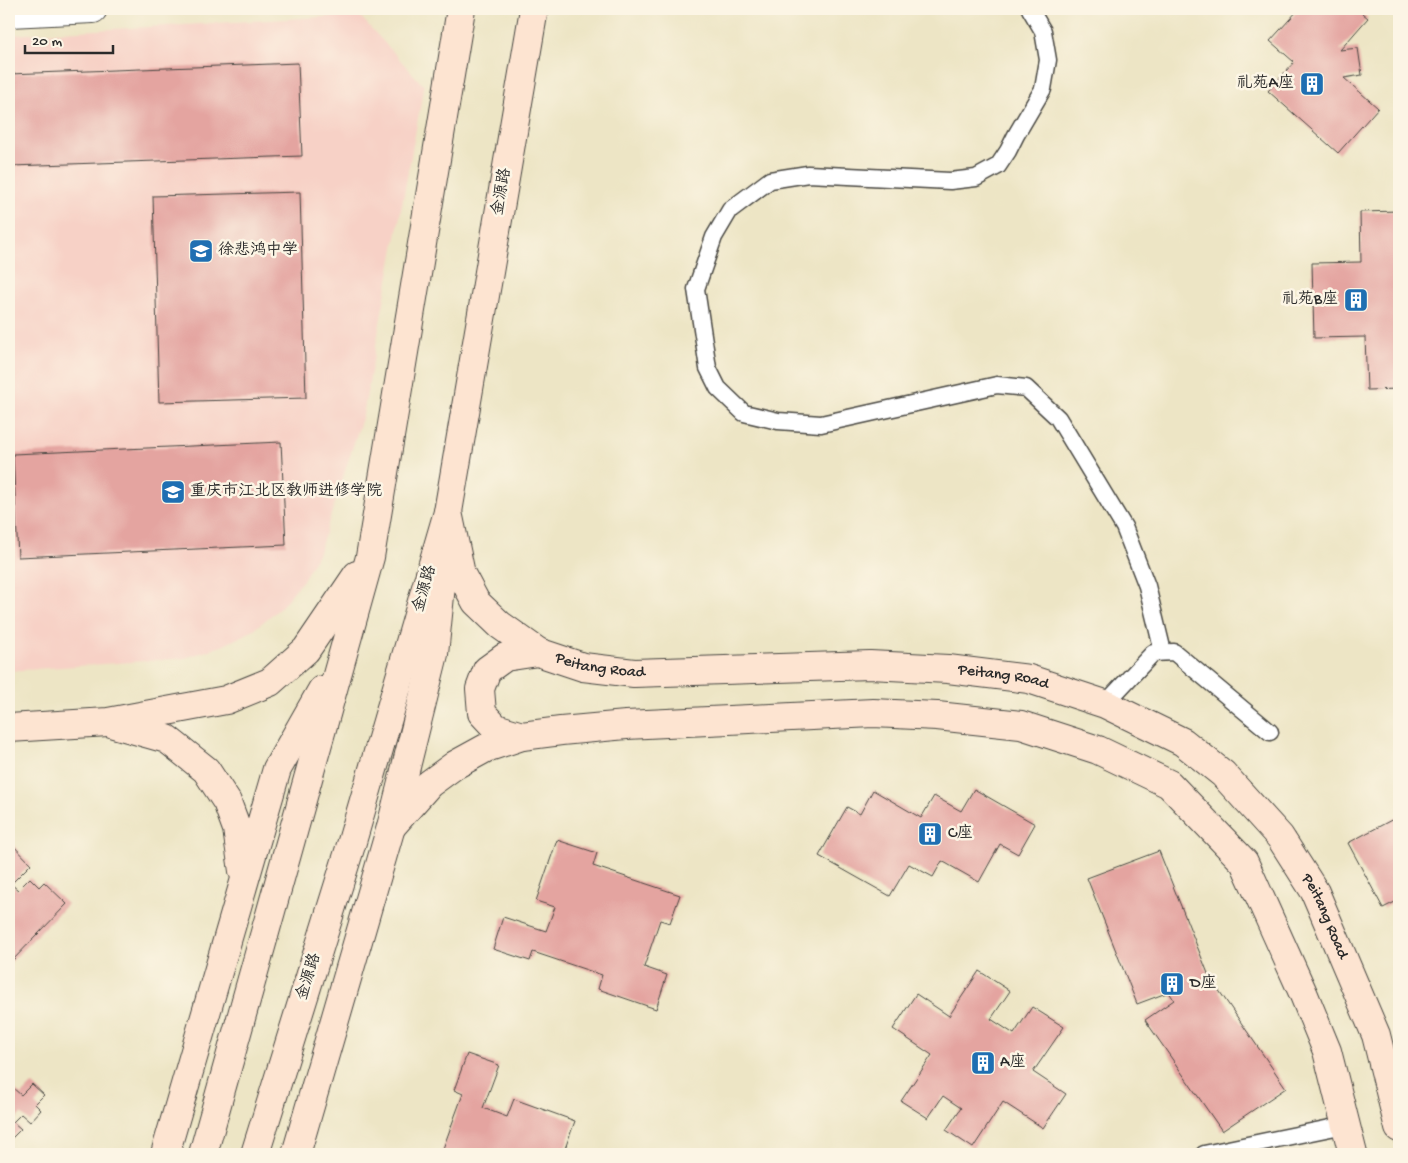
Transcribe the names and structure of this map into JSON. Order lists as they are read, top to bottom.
{
  "streets": {
    "street": ["金源路", "Peitang Road"]
  },
  "crossings": [
    ["金源路", "Peitang Road"]
  ],
  "places": {
    "building": [
      "礼苑A座",
      "礼苑B座",
      "C座",
      "D座",
      "A座"
    ],
    "school or university": ["徐悲鸿中学", "重庆市江北区教师进修学院"]
  },
  "scale_bar": "20 m"
}
